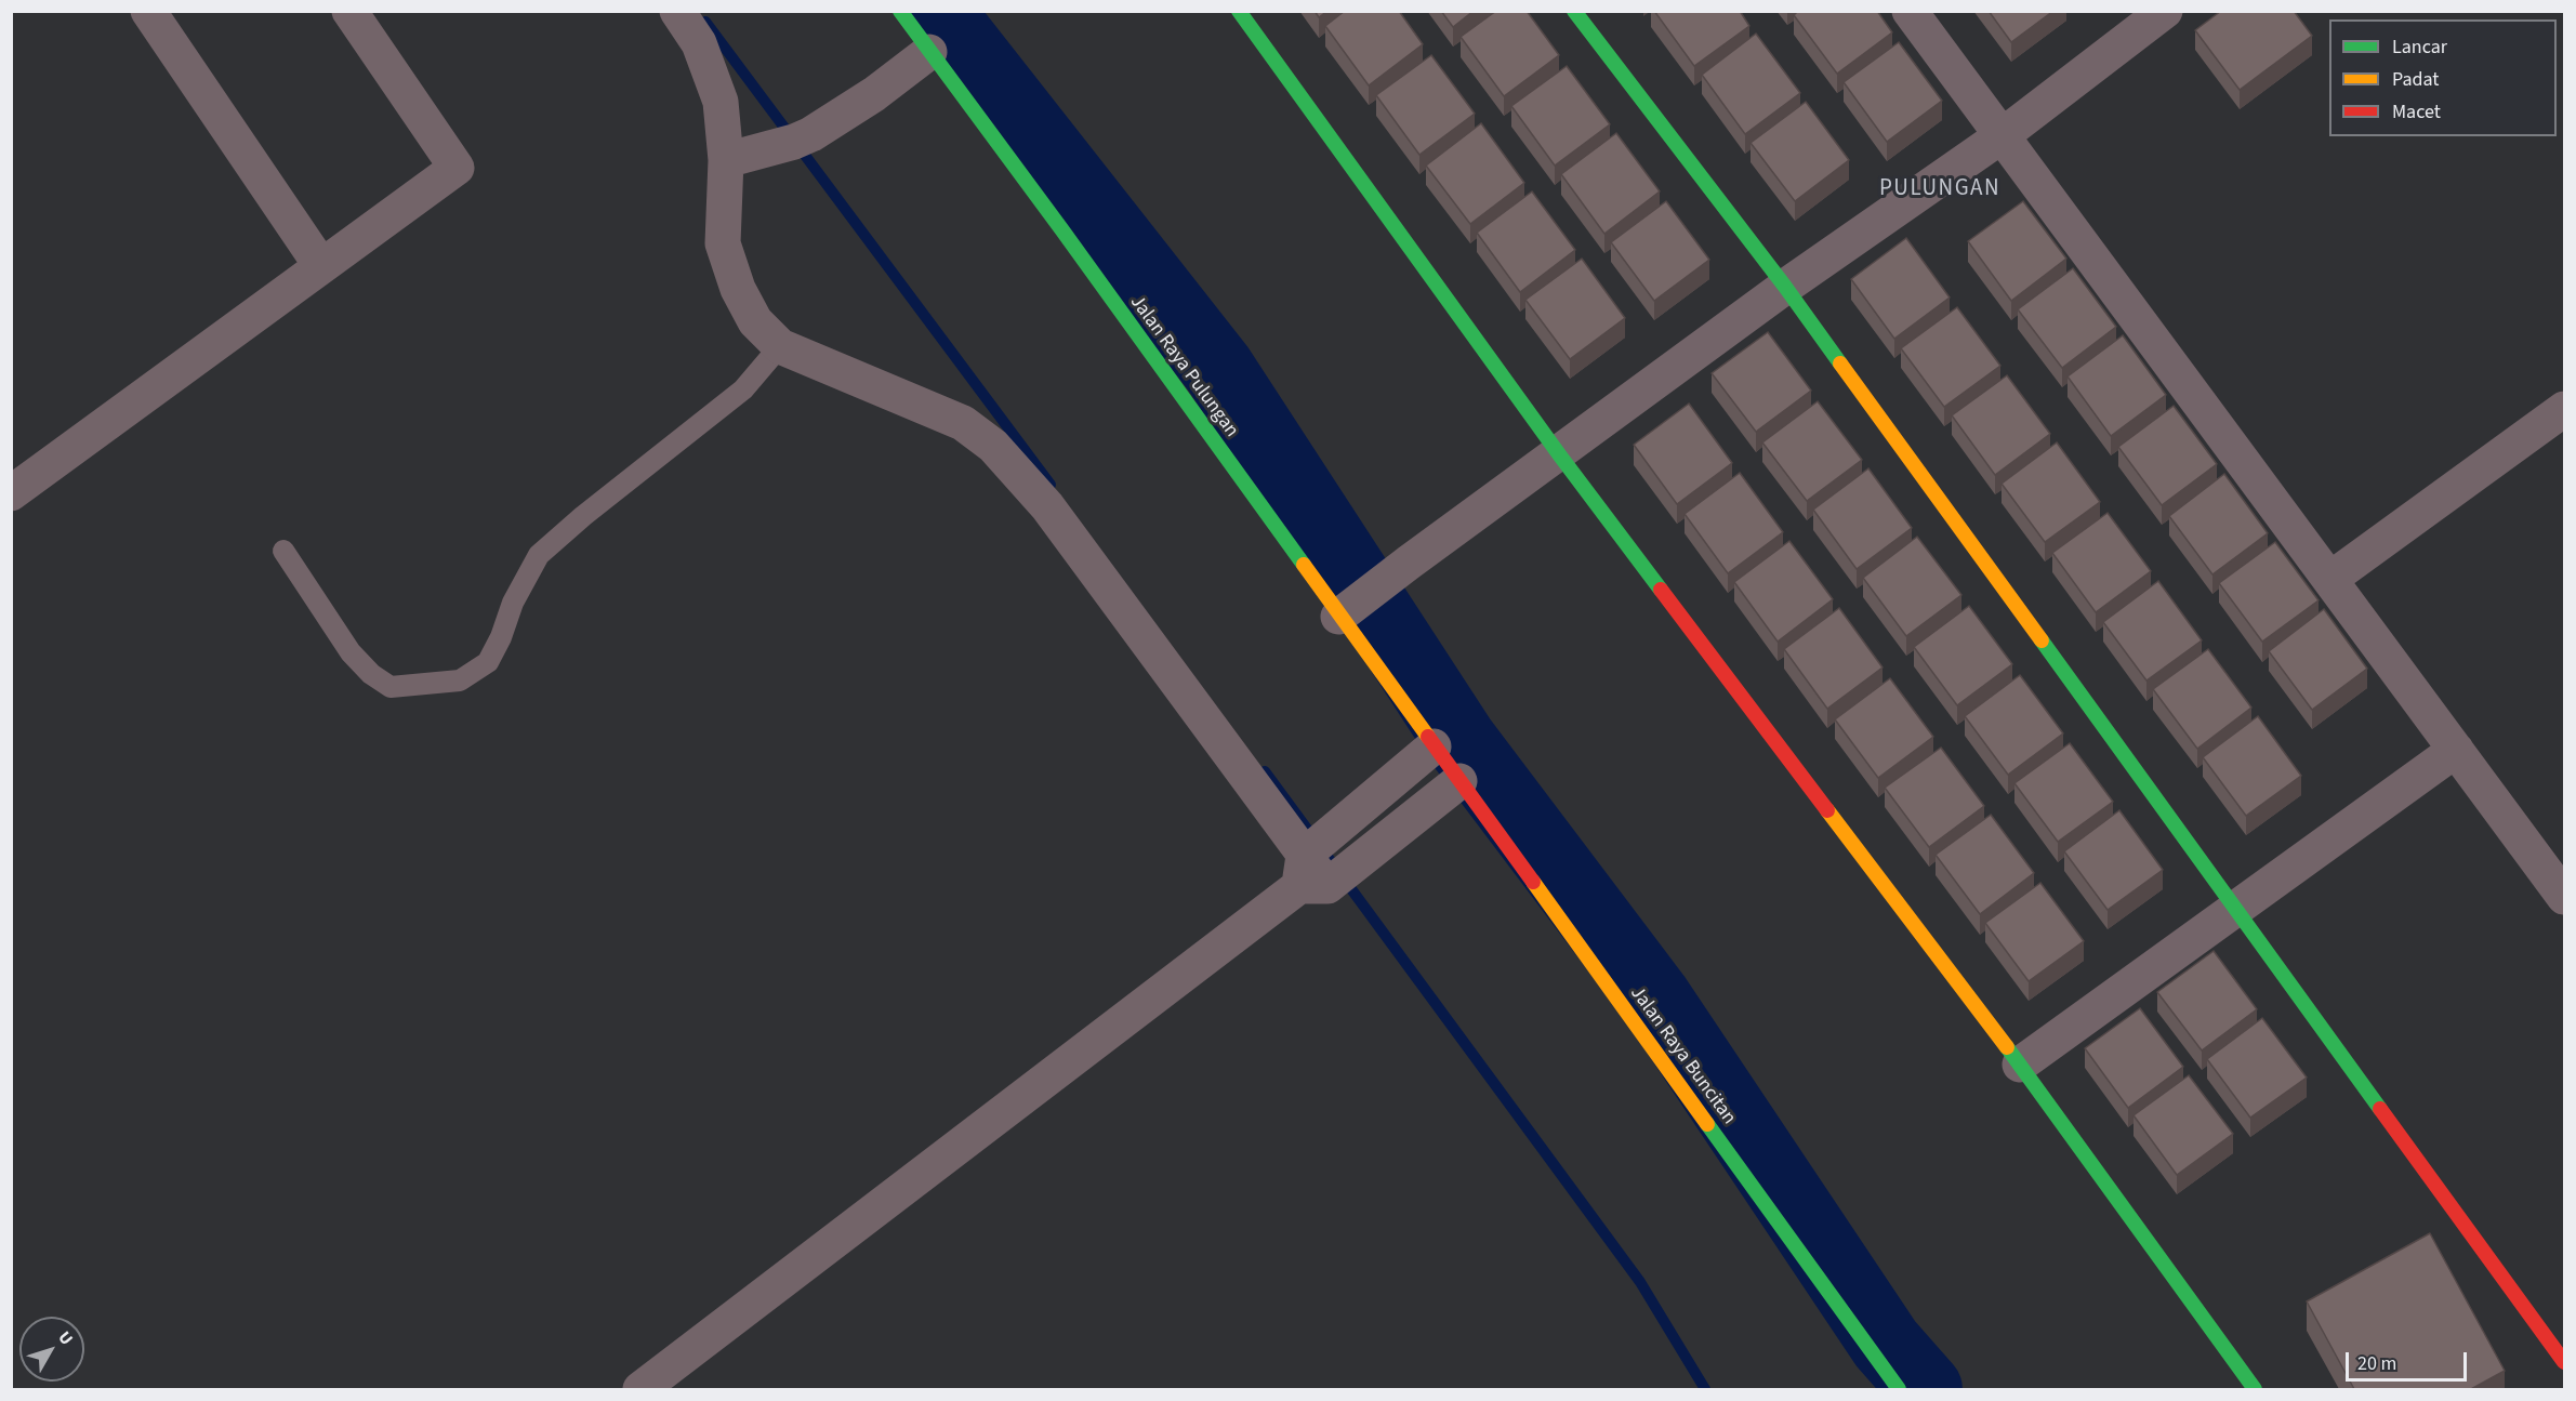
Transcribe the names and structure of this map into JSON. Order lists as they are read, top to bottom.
{
  "streets": {
    "street": ["Jalan Raya Pulungan", "Jalan Raya Buncitan"]
  },
  "crossings": [
    ["Jalan Raya Pulungan", "Jalan Raya Buncitan"]
  ],
  "districts": ["PULUNGAN"],
  "legend": ["Lancar", "Padat", "Macet"],
  "scale_bar": "20 m",
  "north": "top right"
}
